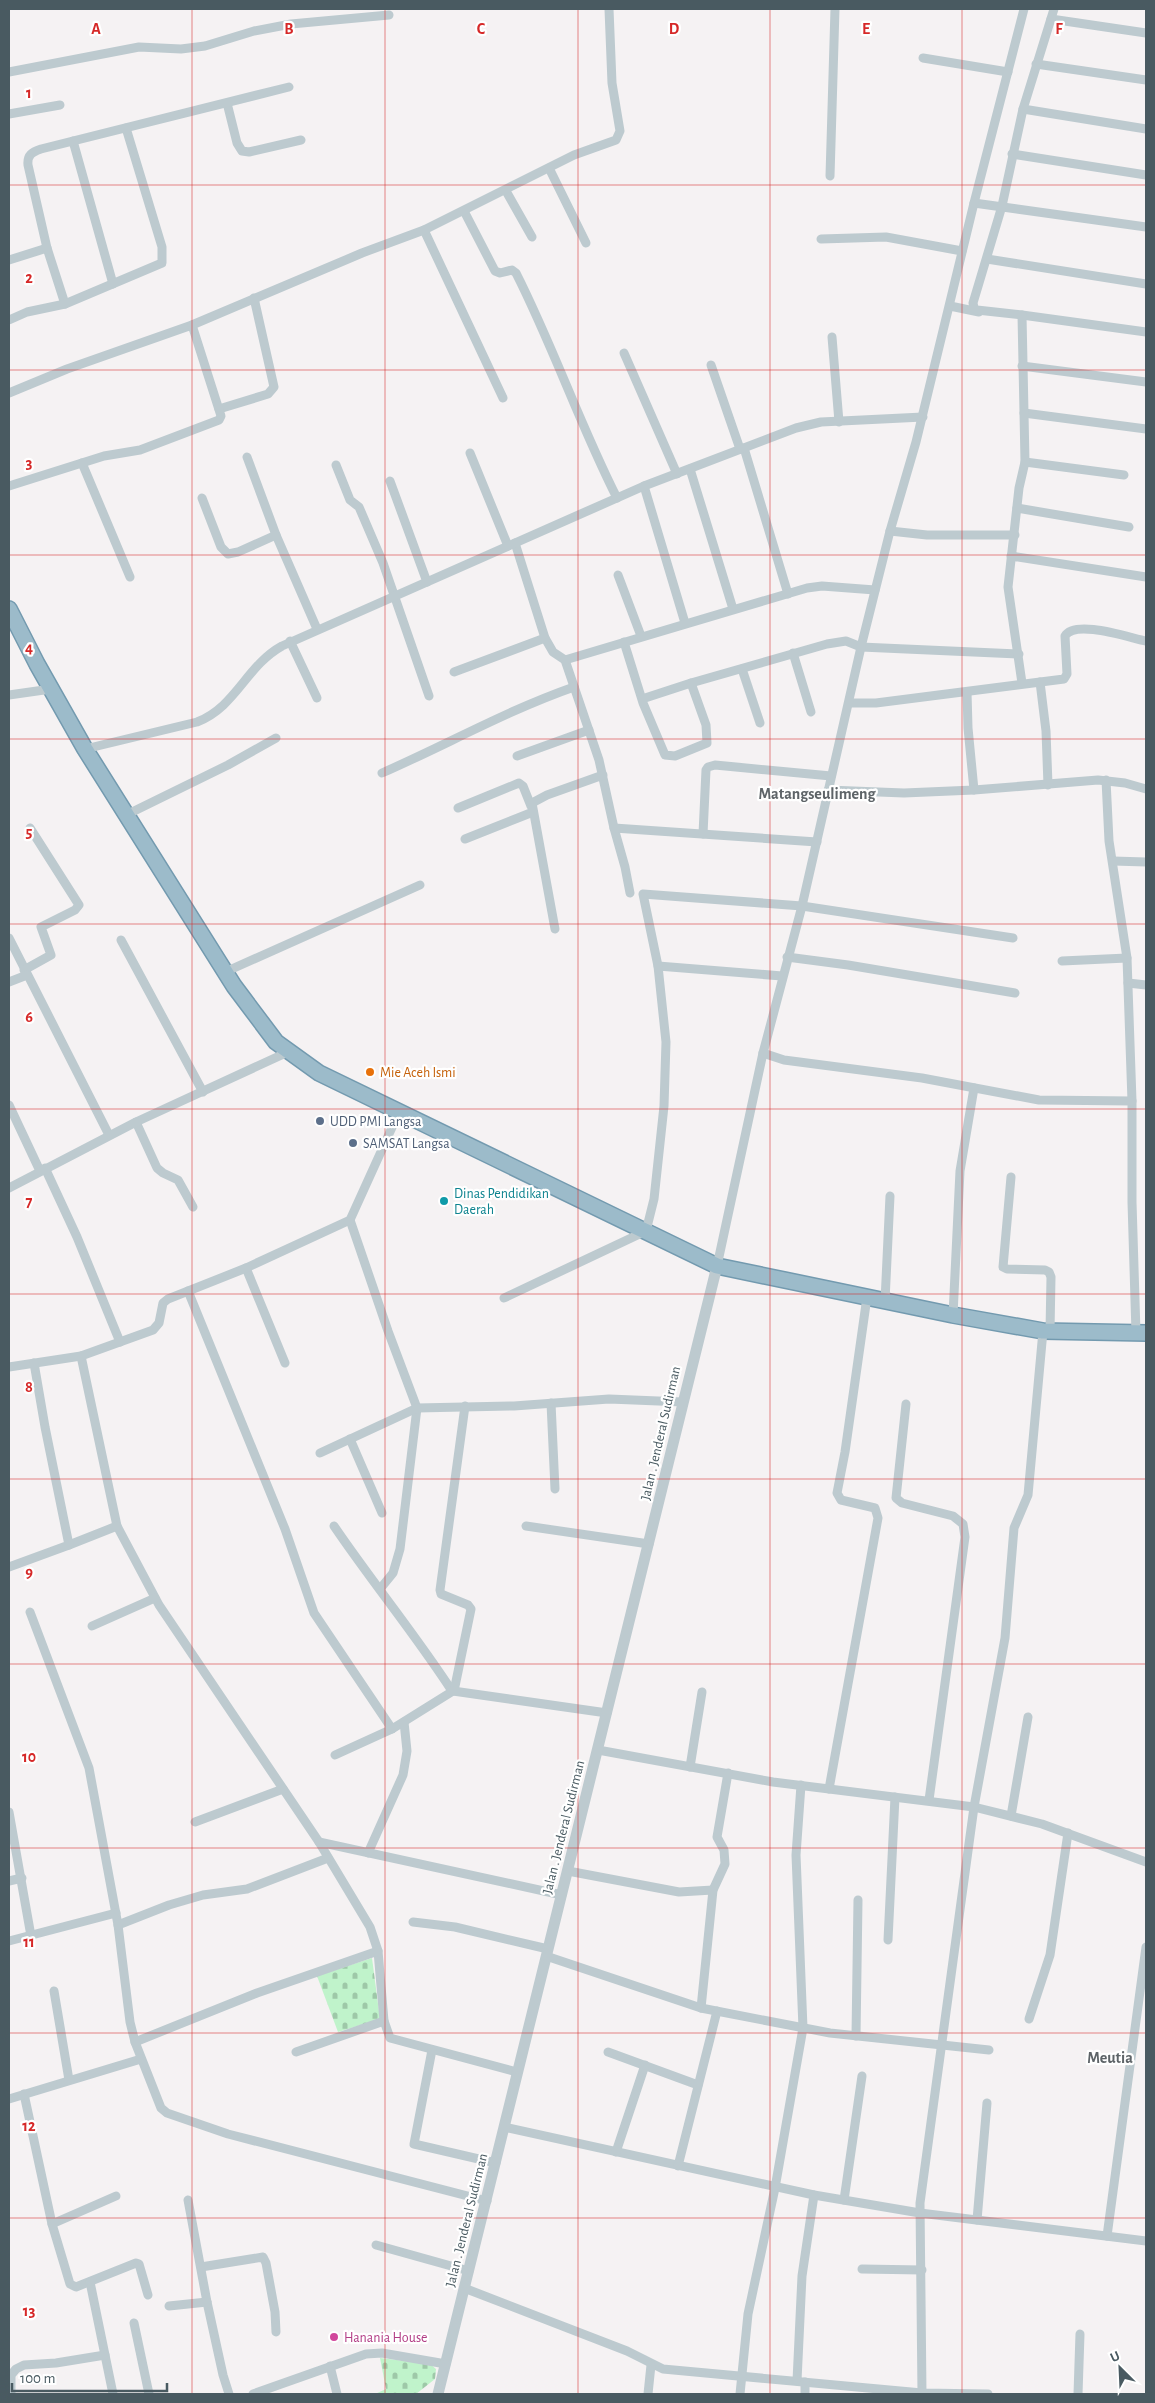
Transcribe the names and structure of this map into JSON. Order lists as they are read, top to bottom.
{
  "streets": {
    "street": ["Jalan . Jenderal Sudirman"]
  },
  "districts": ["Matangseulimeng", "Meutia"],
  "places": [
    "Mie Aceh Ismi",
    "UDD PMI Langsa",
    "SAMSAT Langsa",
    "Dinas Pendidikan Daerah",
    "Hanania House"
  ],
  "scale_bar": "100 m",
  "north": "top left",
  "grid": {
    "columns": [
      "A",
      "B",
      "C",
      "D",
      "E",
      "F"
    ],
    "rows": [
      "1",
      "2",
      "3",
      "4",
      "5",
      "6",
      "7",
      "8",
      "9",
      "10",
      "11",
      "12",
      "13"
    ]
  }
}
